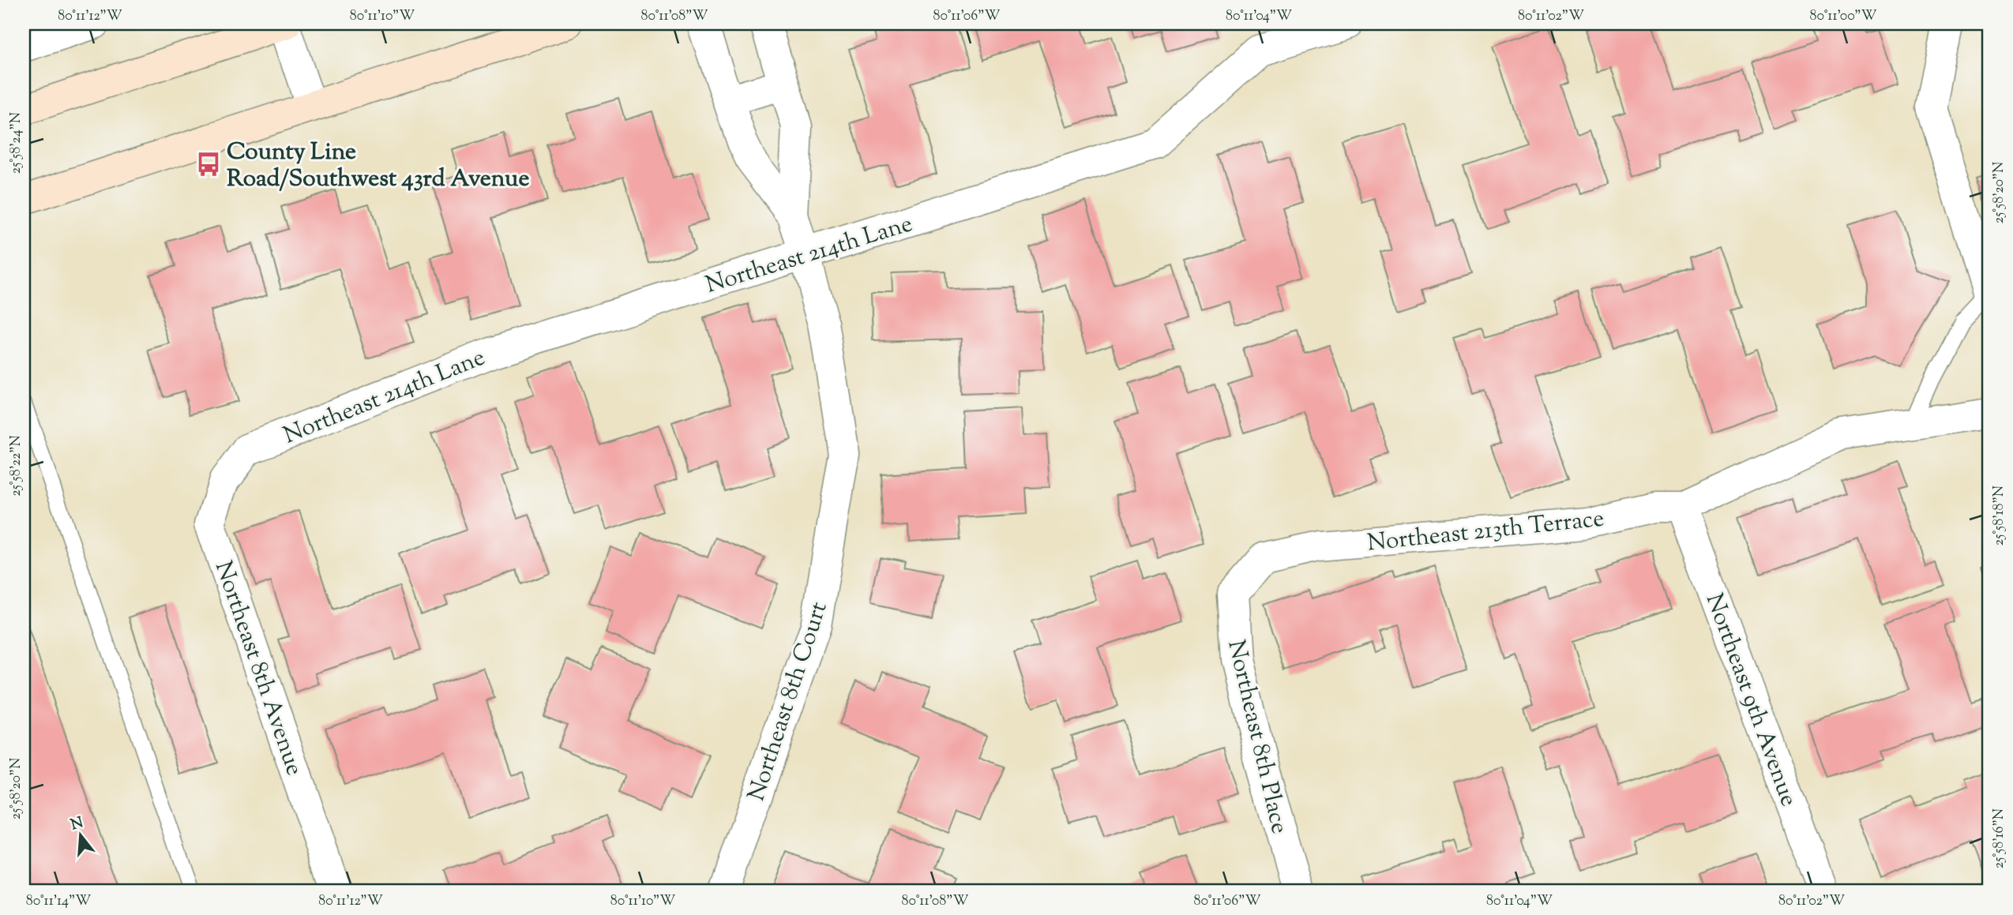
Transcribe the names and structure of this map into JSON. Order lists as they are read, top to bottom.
{
  "streets": {
    "street": [
      "Northeast 214th Lane",
      "Northeast 213th Terrace",
      "Northeast 8th Avenue",
      "Northeast 9th Avenue",
      "Northeast 8th Court",
      "Northeast 8th Place"
    ]
  },
  "crossings": [
    ["Northeast 214th Lane", "Northeast 8th Avenue"],
    ["Northeast 214th Lane", "Northeast 8th Court"],
    ["Northeast 213th Terrace", "Northeast 9th Avenue"],
    ["Northeast 213th Terrace", "Northeast 8th Place"]
  ],
  "places": {
    "bus stop": ["County Line Road/Southwest 43rd Avenue"]
  },
  "north": "top",
  "coordinates": [
    "80°11'12\"W",
    "80°11'10\"W",
    "80°11'08\"W",
    "80°11'06\"W",
    "80°11'04\"W",
    "80°11'02\"W",
    "80°11'00\"W",
    "25°58'24\"N",
    "25°58'20\"N",
    "25°58'22\"N",
    "25°58'18\"N",
    "25°58'16\"N",
    "80°11'14\"W"
  ]
}
